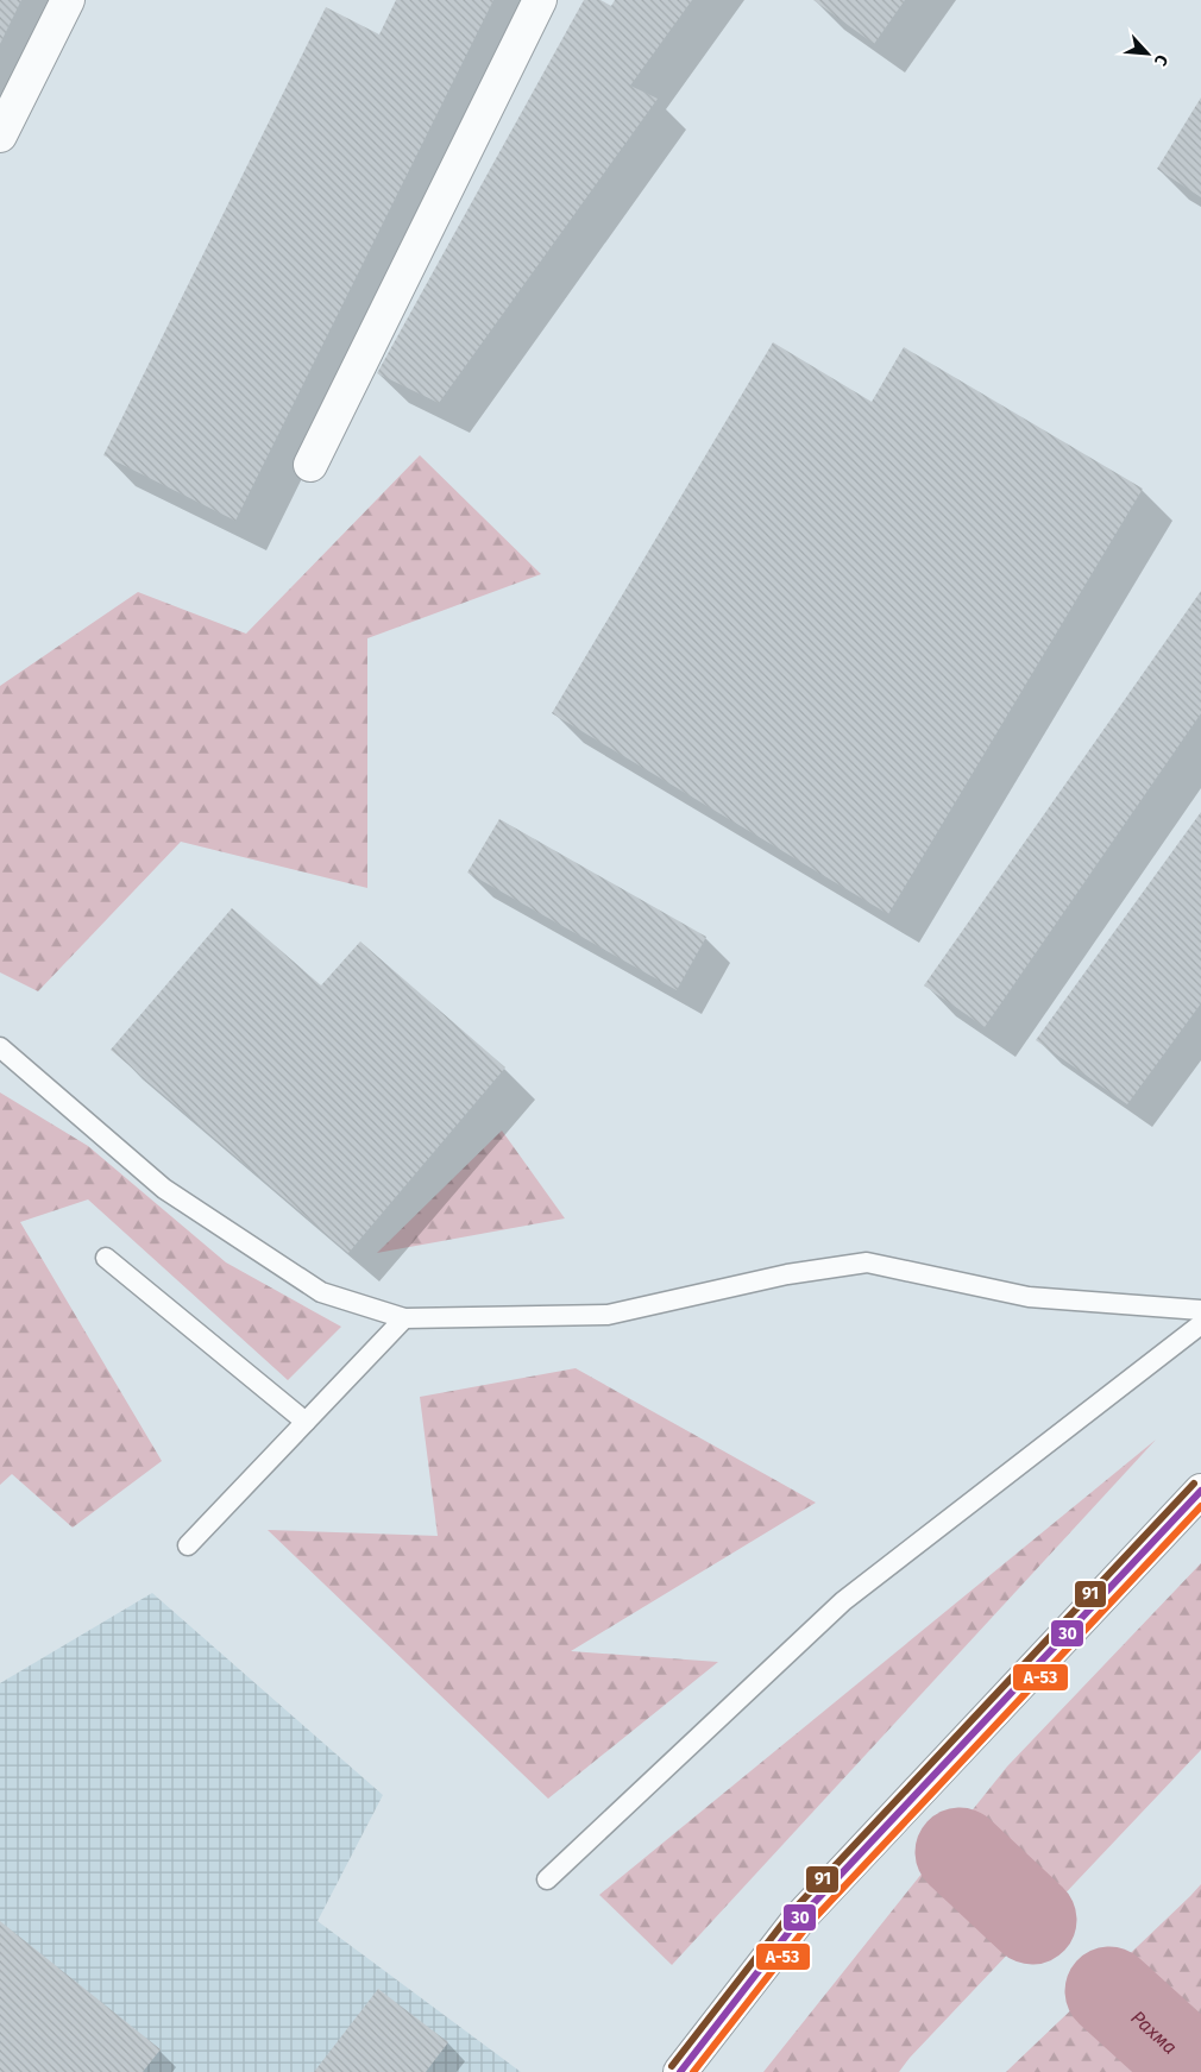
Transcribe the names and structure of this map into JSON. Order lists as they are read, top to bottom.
{
  "water": ["Рахма"],
  "lines": ["transit line 91", "transit line 30", "transit line А-53"],
  "north": "bottom right"
}
